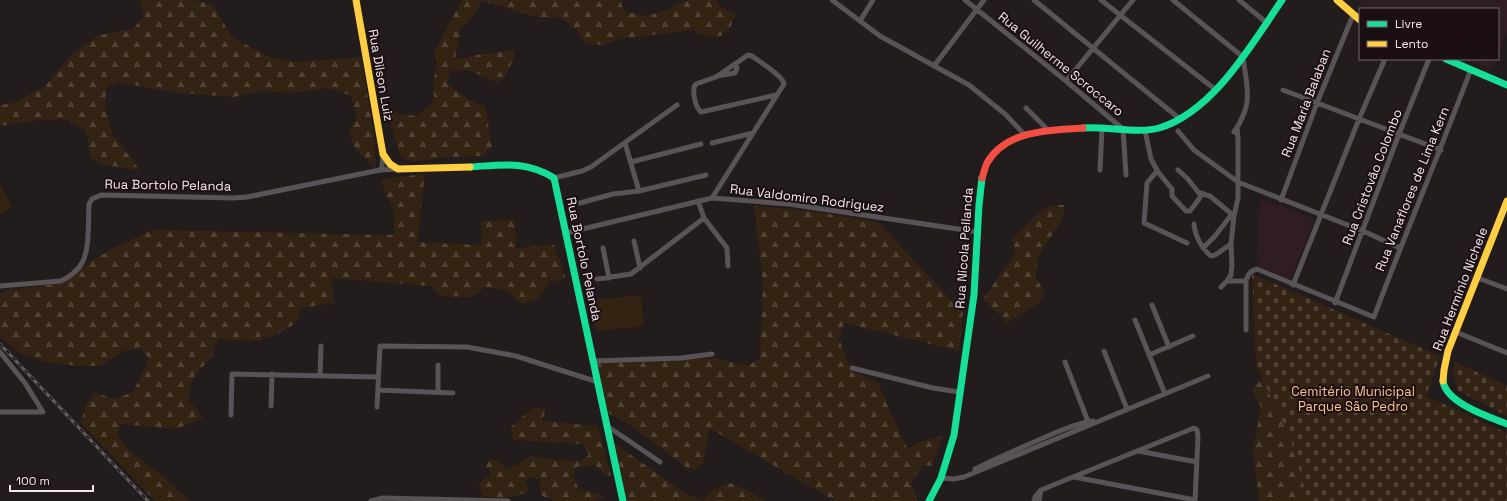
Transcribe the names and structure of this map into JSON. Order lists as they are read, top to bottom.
{
  "streets": {
    "street": [
      "Rua Guilherme Scroccaro",
      "Rua Dilson Luiz",
      "Rua Maria Balaban",
      "Rua Cristovão Colombo",
      "Rua Bortolo Pelanda",
      "Rua Vanaflores de Lima Kern",
      "Rua Valdomiro Rodriguez",
      "Rua Nicola Pellanda",
      "Rua Hermínio Nichele"
    ]
  },
  "crossings": [
    ["Rua Guilherme Scroccaro", "Rua Nicola Pellanda"],
    ["Rua Cristovão Colombo", "Rua Vanaflores de Lima Kern"],
    ["Rua Bortolo Pelanda", "Rua Valdomiro Rodriguez"],
    ["Rua Valdomiro Rodriguez", "Rua Nicola Pellanda"]
  ],
  "parks": ["Cemitério Municipal Parque São Pedro"],
  "legend": ["Livre", "Lento"],
  "scale_bar": "100 m"
}
